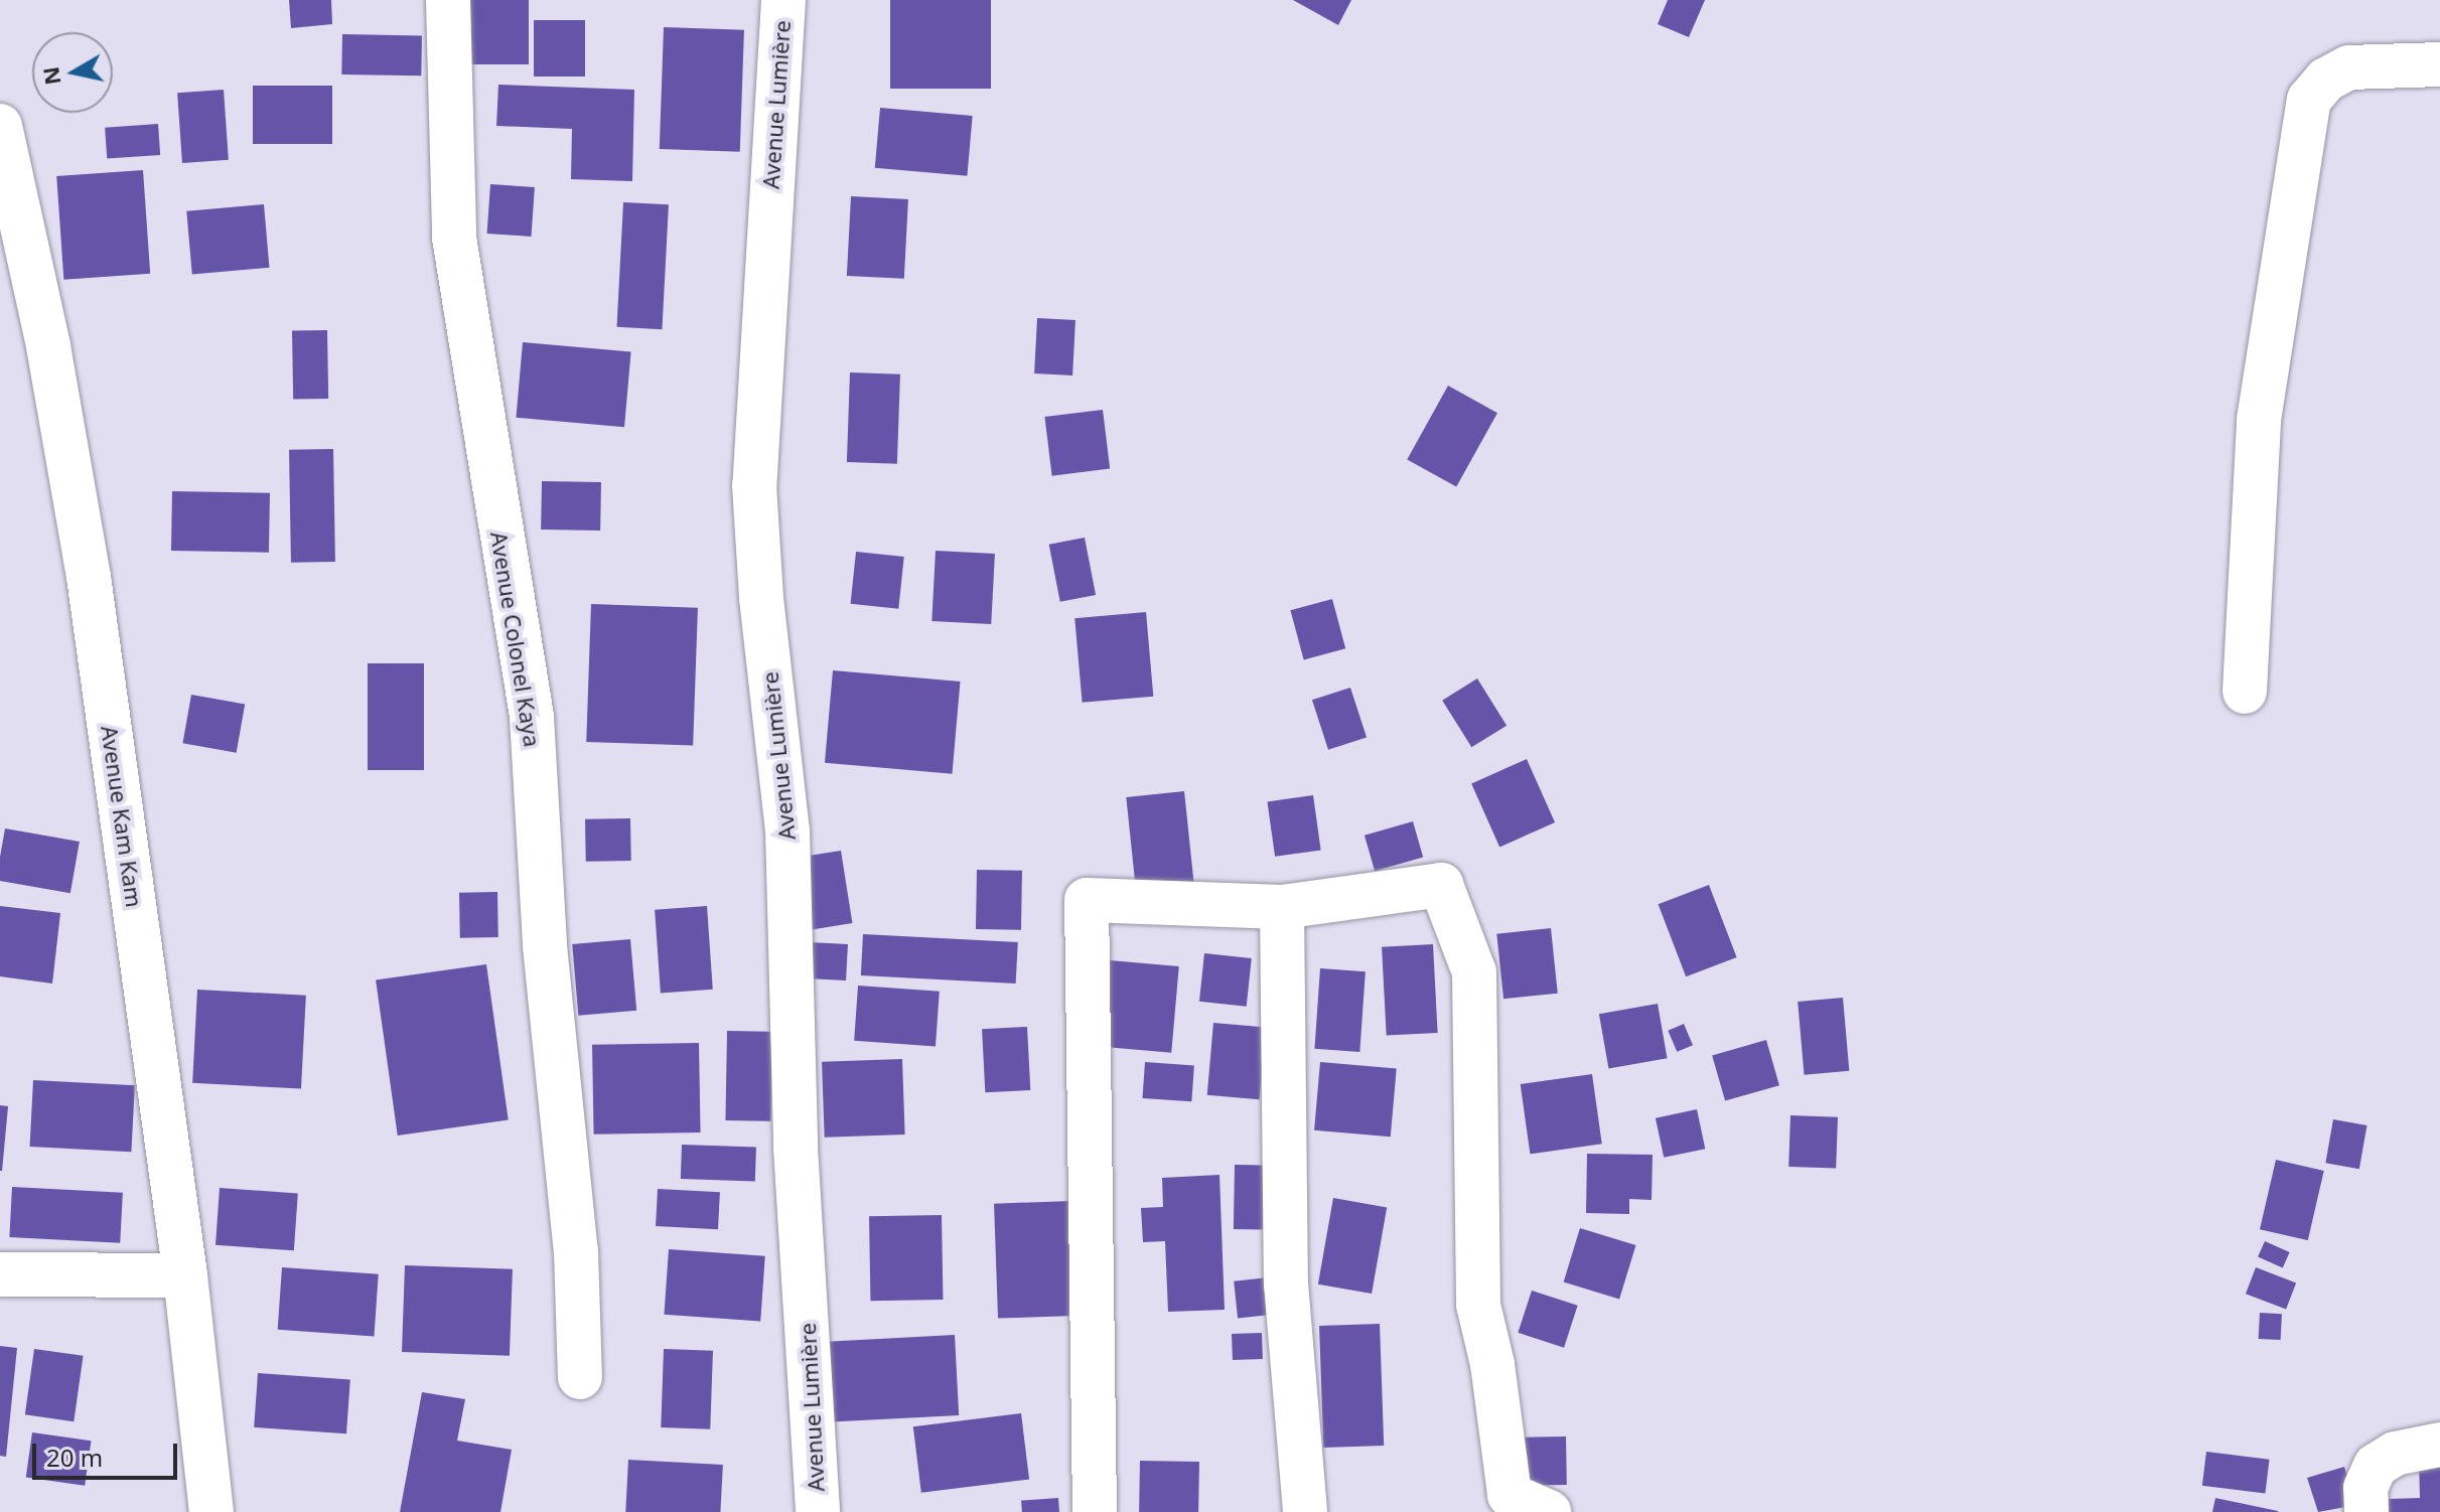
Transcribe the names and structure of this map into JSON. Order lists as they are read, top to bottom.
{
  "streets": {
    "street": ["Avenue Lumière", "Avenue Colonel Kaya", "Avenue Kam Kam"]
  },
  "scale_bar": "20 m",
  "north": "left"
}
